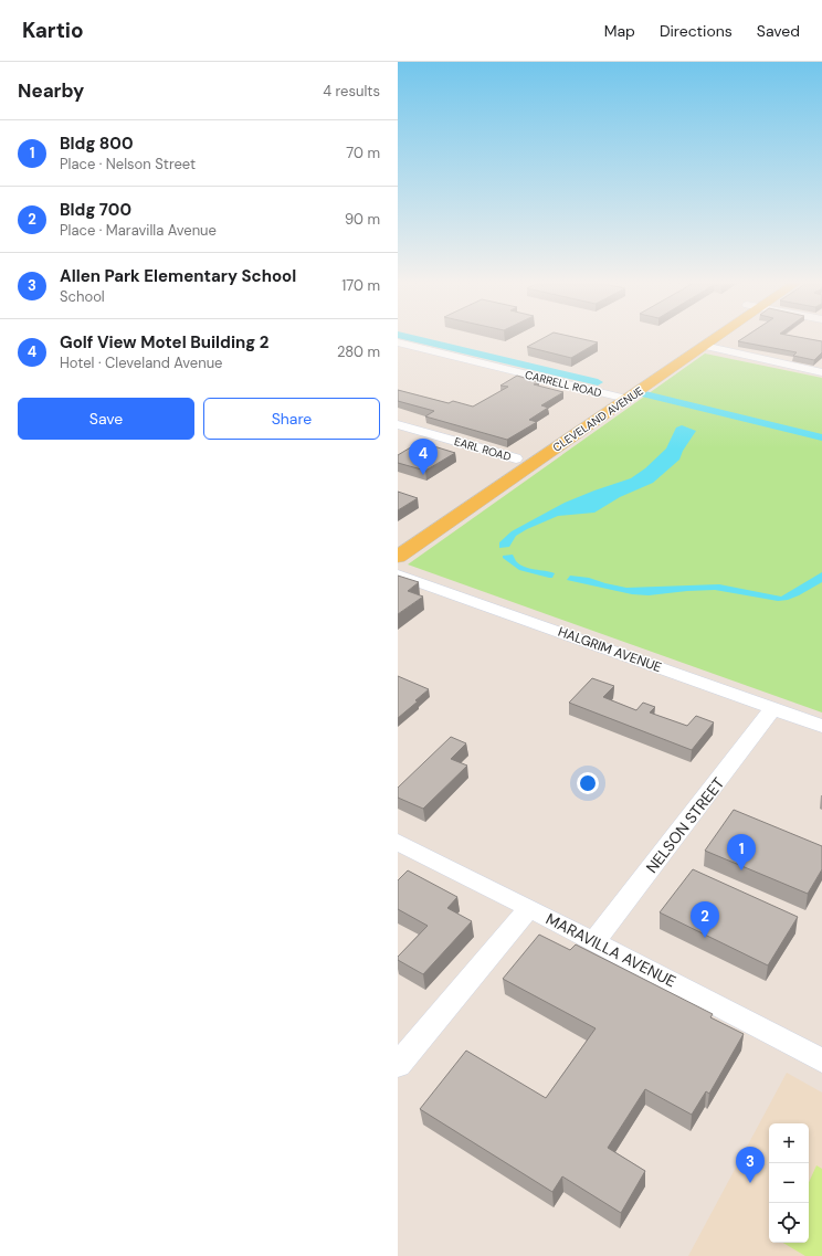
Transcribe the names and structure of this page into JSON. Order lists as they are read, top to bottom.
{
  "streets": {
    "main road": ["CLEVELAND AVENUE"],
    "street": [
      "CARRELL ROAD",
      "EARL ROAD",
      "HALGRIM AVENUE",
      "NELSON STREET",
      "MARAVILLA AVENUE"
    ]
  },
  "crossings": [
    ["CARRELL ROAD", "CLEVELAND AVENUE"],
    ["CLEVELAND AVENUE", "EARL ROAD"],
    ["HALGRIM AVENUE", "NELSON STREET"],
    ["NELSON STREET", "MARAVILLA AVENUE"]
  ],
  "page": {
    "header": "Kartio",
    "nav": ["Map", "Directions", "Saved"],
    "heading": ["Nearby", "4 results"],
    "list": [
      {
        "mark": "1",
        "name": "Bldg 800",
        "note": "Place · Nelson Street",
        "value": "70 m"
      },
      {
        "mark": "2",
        "name": "Bldg 700",
        "note": "Place · Maravilla Avenue",
        "value": "90 m"
      },
      {
        "mark": "3",
        "name": "Allen Park Elementary School",
        "note": "School",
        "value": "170 m"
      },
      {
        "mark": "4",
        "name": "Golf View Motel Building 2",
        "note": "Hotel · Cleveland Avenue",
        "value": "280 m"
      }
    ],
    "buttons": ["Save", "Share"],
    "pins": [
      "4",
      "1",
      "2",
      "3"
    ],
    "map_buttons": ["+", "−"]
  }
}
